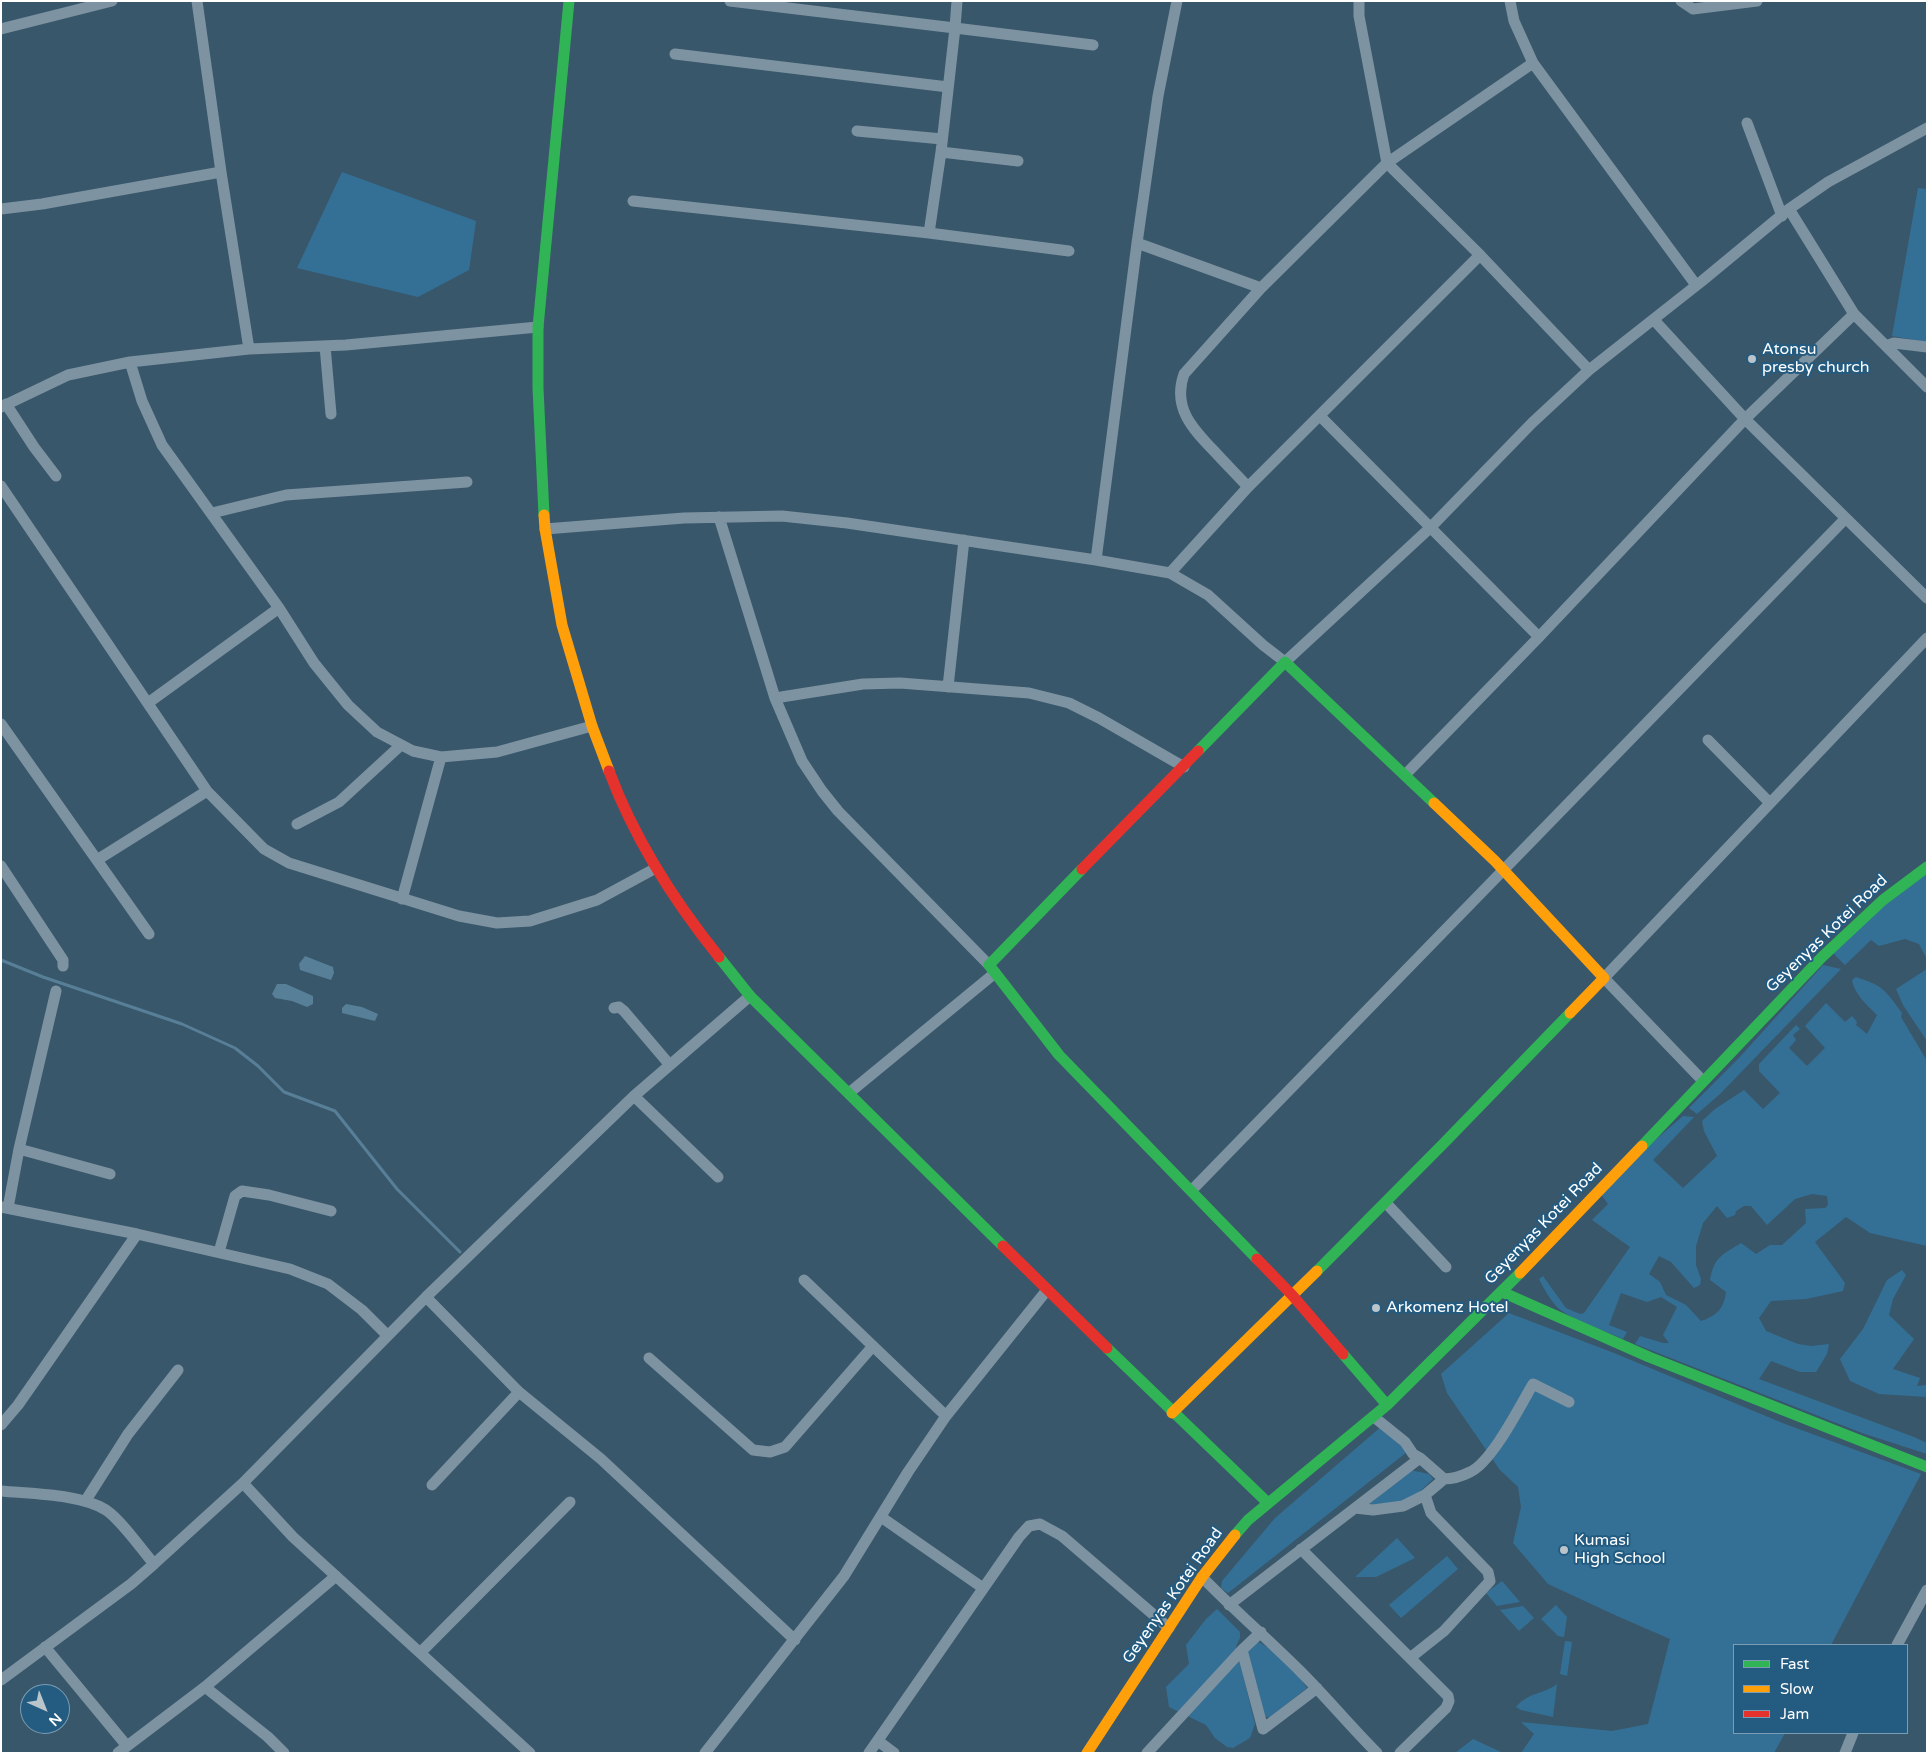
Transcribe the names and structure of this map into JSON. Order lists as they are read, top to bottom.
{
  "streets": {
    "street": ["Geyenyas Kotei Road"]
  },
  "places": ["Atonsu presby church", "Arkomenz Hotel", "Kumasi High School"],
  "legend": ["Fast", "Slow", "Jam"],
  "north": "bottom right"
}
